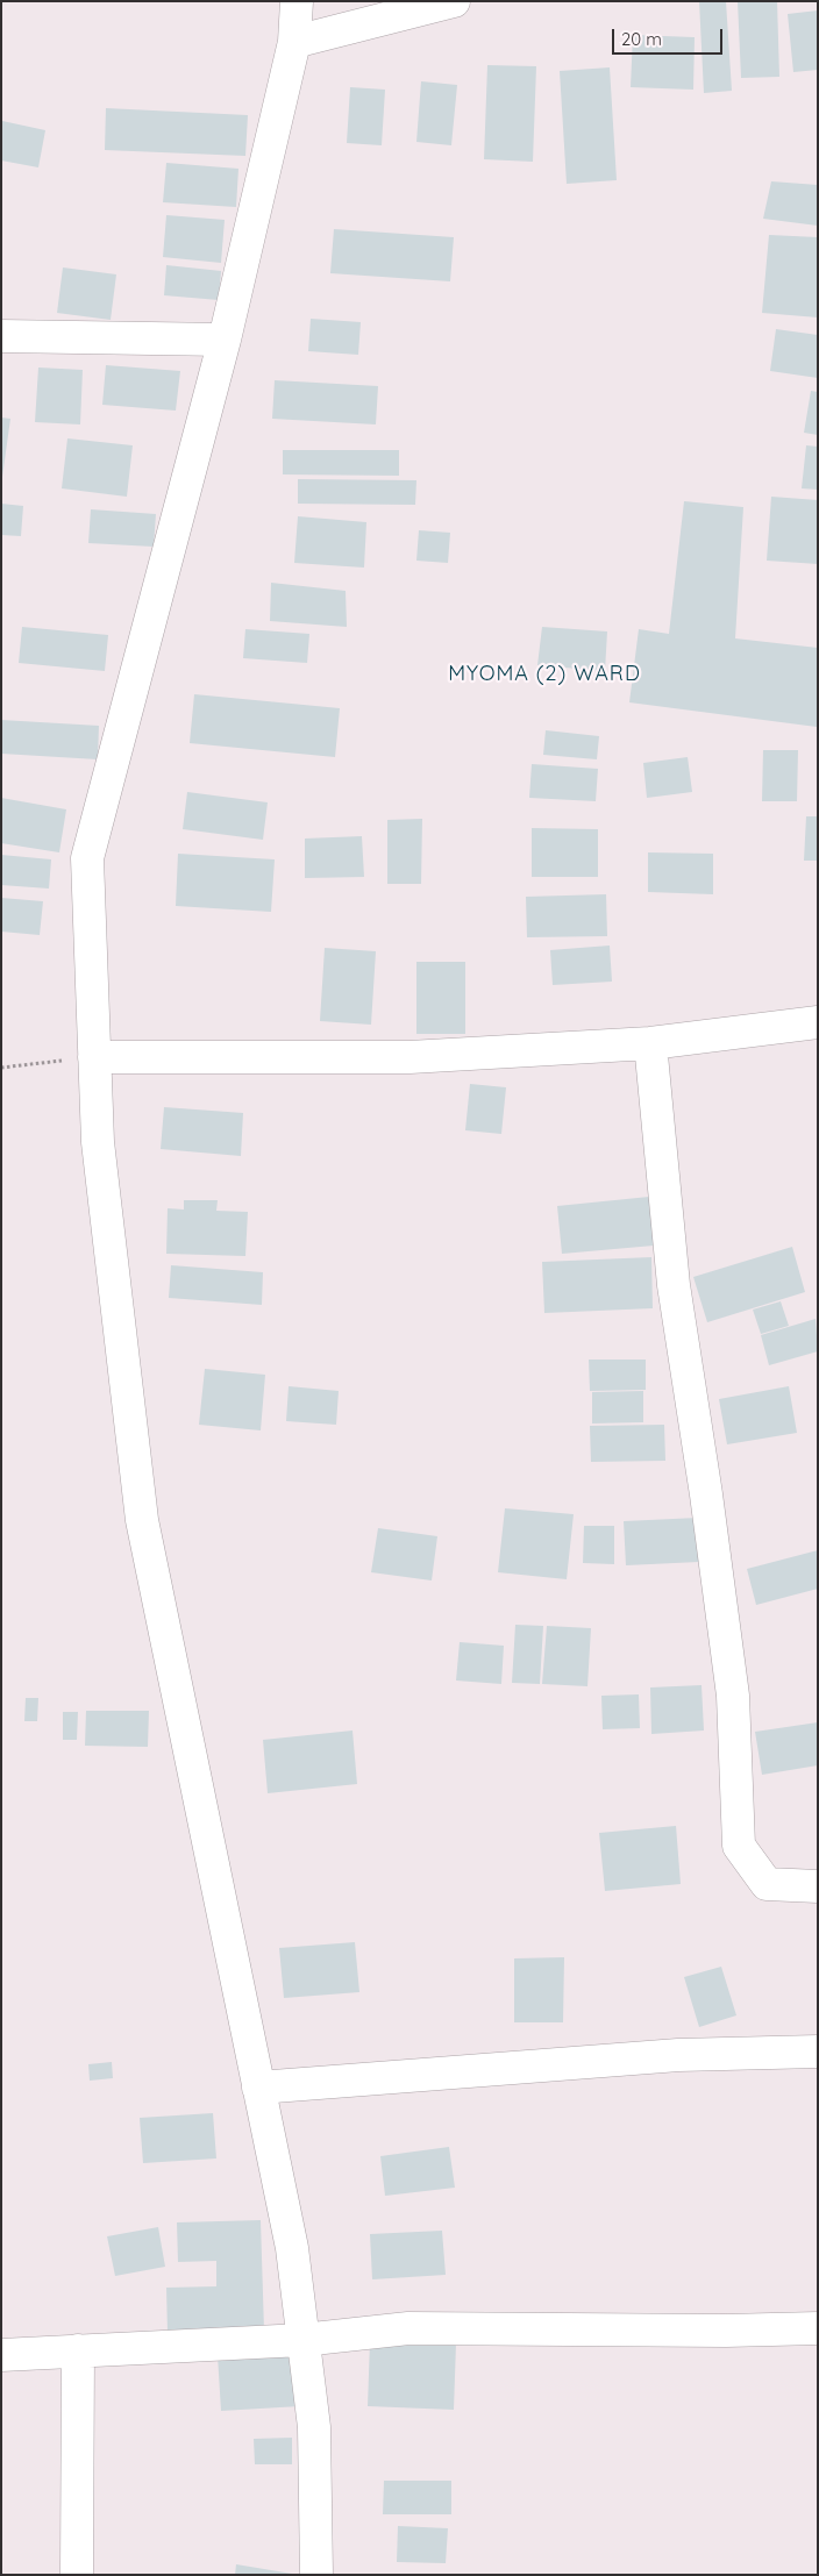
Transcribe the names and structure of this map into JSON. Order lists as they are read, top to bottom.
{
  "districts": ["MYOMA (2) WARD"],
  "scale_bar": "20 m"
}
